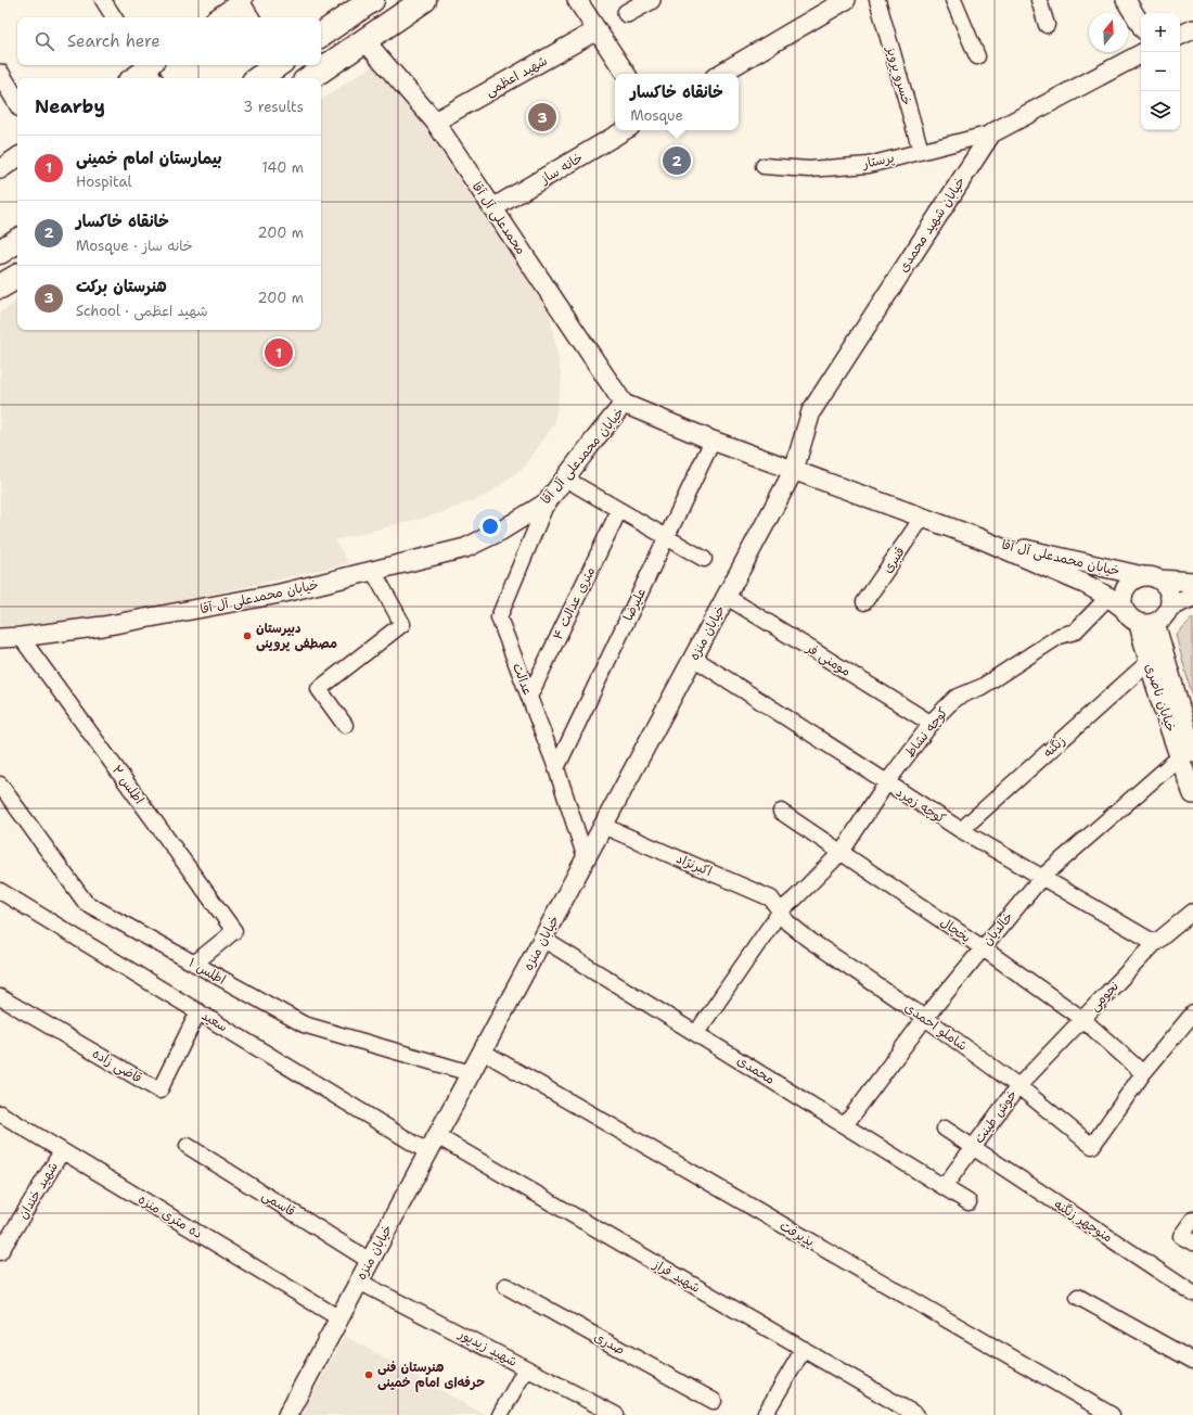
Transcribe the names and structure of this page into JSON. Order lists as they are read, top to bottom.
{
  "streets": {
    "street": [
      "شهید اعظمی",
      "خسرو پرویز",
      "پرستار",
      "خانه ساز",
      "محمدعلی آل آقا",
      "خیابان شهید محمدی",
      "خیابان محمدعلی آل آقا",
      "قنبری",
      "۴ متری عدالت",
      "علیرضا",
      "خیابان منزه",
      "مومنی فر",
      "عدالت",
      "خیابان ناصری",
      "کوچه نشاط",
      "زنگنه",
      "اطلس ۲",
      "کوچه زمرد",
      "اکبرنژاد",
      "خالدیان",
      "یخچال",
      "اطلس ۱",
      "نجومی",
      "سعید",
      "شاملو احمدی",
      "قاضی زاده",
      "محمدی",
      "خوش طینت",
      "شهید خندان",
      "قاسمی",
      "ده متری منزه",
      "منوچهر زنگنه",
      "پذیرفت",
      "شهید فراز",
      "صدری",
      "شهید زیدپور"
    ]
  },
  "crossings": [
    ["شهید اعظمی", "محمدعلی آل آقا"],
    ["خسرو پرویز", "پرستار"],
    ["پرستار", "خیابان شهید محمدی"],
    ["خانه ساز", "محمدعلی آل آقا"],
    ["محمدعلی آل آقا", "خیابان محمدعلی آل آقا"],
    ["خیابان شهید محمدی", "خیابان محمدعلی آل آقا"],
    ["خیابان شهید محمدی", "خیابان منزه"],
    ["خیابان محمدعلی آل آقا", "قنبری"],
    ["خیابان محمدعلی آل آقا", "علیرضا"],
    ["خیابان محمدعلی آل آقا", "خیابان منزه"],
    ["خیابان محمدعلی آل آقا", "عدالت"],
    ["خیابان محمدعلی آل آقا", "خیابان ناصری"],
    ["خیابان محمدعلی آل آقا", "کوچه نشاط"],
    ["خیابان محمدعلی آل آقا", "اطلس ۲"],
    ["۴ متری عدالت", "عدالت"],
    ["علیرضا", "عدالت"],
    ["خیابان منزه", "مومنی فر"],
    ["خیابان منزه", "عدالت"],
    ["خیابان منزه", "کوچه زمرد"],
    ["خیابان منزه", "اکبرنژاد"],
    ["خیابان منزه", "اطلس ۱"],
    ["خیابان منزه", "سعید"],
    ["خیابان منزه", "محمدی"],
    ["خیابان منزه", "قاسمی"],
    ["خیابان منزه", "ده متری منزه"],
    ["خیابان منزه", "پذیرفت"],
    ["خیابان منزه", "شهید فراز"],
    ["خیابان منزه", "شهید زیدپور"],
    ["مومنی فر", "کوچه نشاط"],
    ["خیابان ناصری", "کوچه نشاط"],
    ["خیابان ناصری", "زنگنه"],
    ["خیابان ناصری", "خالدیان"],
    ["کوچه نشاط", "کوچه زمرد"],
    ["کوچه نشاط", "اکبرنژاد"],
    ["کوچه نشاط", "یخچال"],
    ["کوچه نشاط", "شاملو احمدی"],
    ["کوچه نشاط", "محمدی"],
    ["زنگنه", "کوچه زمرد"],
    ["اطلس ۲", "اطلس ۱"],
    ["کوچه زمرد", "خالدیان"],
    ["کوچه زمرد", "نجومی"],
    ["اکبرنژاد", "شاملو احمدی"],
    ["خالدیان", "یخچال"],
    ["خالدیان", "شاملو احمدی"],
    ["خالدیان", "محمدی"],
    ["یخچال", "نجومی"],
    ["یخچال", "شاملو احمدی"],
    ["نجومی", "شاملو احمدی"],
    ["نجومی", "خوش طینت"],
    ["سعید", "قاضی زاده"],
    ["سعید", "شهید فراز"],
    ["شاملو احمدی", "خوش طینت"],
    ["محمدی", "خوش طینت"],
    ["خوش طینت", "منوچهر زنگنه"],
    ["شهید خندان", "ده متری منزه"]
  ],
  "places": ["دبیرستان مصطفی پروینی", "هنرستان فنی حرفه‌ای امام خمینی"],
  "north": "top",
  "page": {
    "map_buttons": ["+", "−"],
    "search": "Search here",
    "popup": ["خانقاه خاکسار", "Mosque"],
    "heading": ["Nearby", "3 results"],
    "pins": ["3", "2", "1"],
    "list": [
      {
        "mark": "1",
        "name": "بیمارستان امام خمینی",
        "note": "Hospital",
        "value": "140 m"
      },
      {
        "mark": "2",
        "name": "خانقاه خاکسار",
        "note": "Mosque · خانه ساز",
        "value": "200 m"
      },
      {
        "mark": "3",
        "name": "هنرستان برکت",
        "note": "School · شهید اعظمی",
        "value": "200 m"
      }
    ]
  }
}
